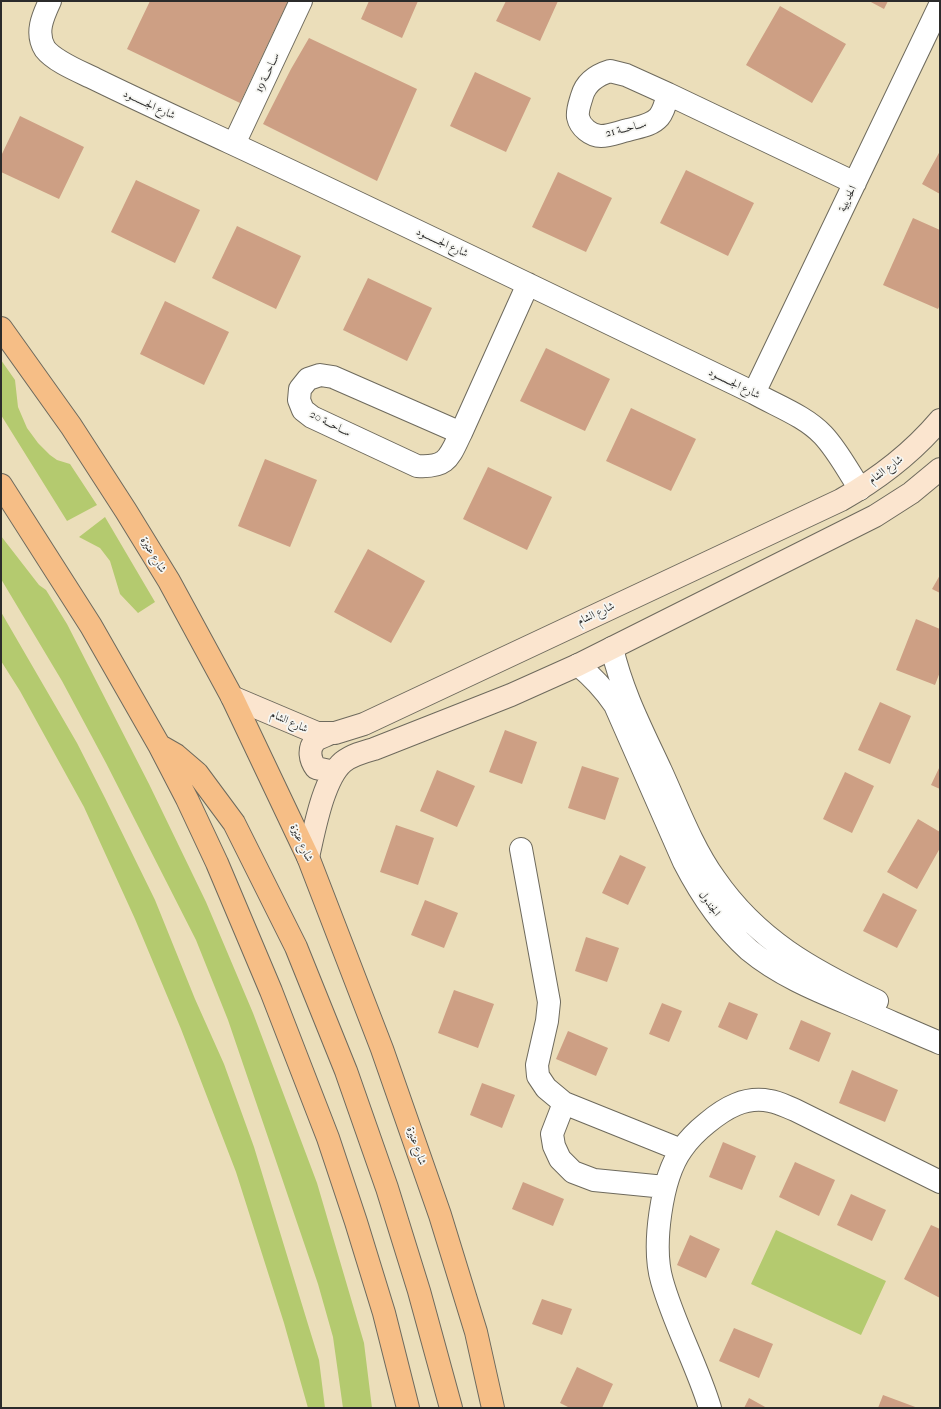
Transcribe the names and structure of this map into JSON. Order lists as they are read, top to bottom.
{
  "streets": {
    "highway": ["شارع عنيزة"],
    "street": [
      "ســاحـــة 19",
      "شارع الجــــــــود",
      "الحديبية",
      "ســاحـــة 20",
      "شارع الشام",
      "الجندول"
    ]
  },
  "crossings": [
    ["ســاحـــة 19", "شارع الجــــــــود"],
    ["شارع الجــــــــود", "الحديبية"],
    ["شارع الجــــــــود", "ســاحـــة 20"],
    ["شارع الجــــــــود", "شارع الشام"],
    ["شارع الشام", "شارع عنيزة"]
  ]
}
